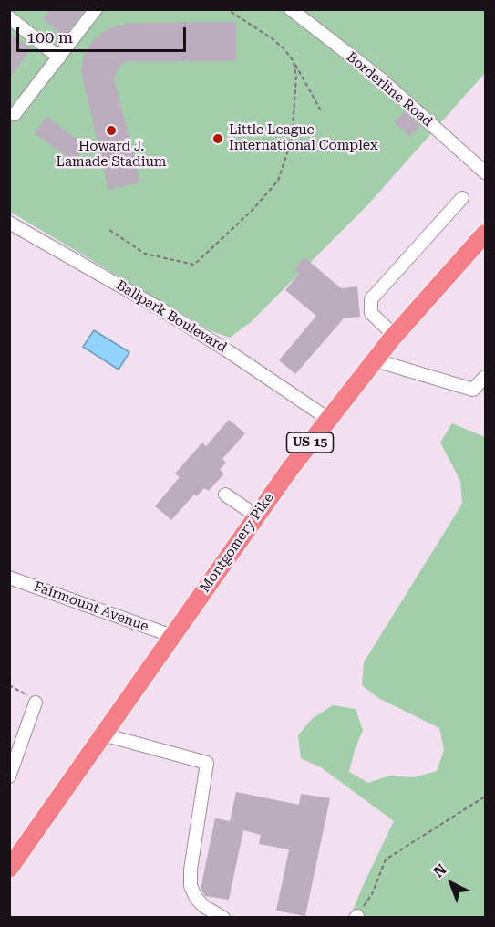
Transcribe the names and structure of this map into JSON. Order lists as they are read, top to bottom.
{
  "streets": {
    "highway": ["US 15", "Montgomery Pike"],
    "street": ["Borderline Road", "Ballpark Boulevard", "Fairmount Avenue"]
  },
  "crossings": [
    ["Ballpark Boulevard", "Montgomery Pike"],
    ["Montgomery Pike", "Fairmount Avenue"]
  ],
  "places": ["Howard J. Lamade Stadium", "Little League International Complex"],
  "scale_bar": "100 m",
  "north": "top left"
}
